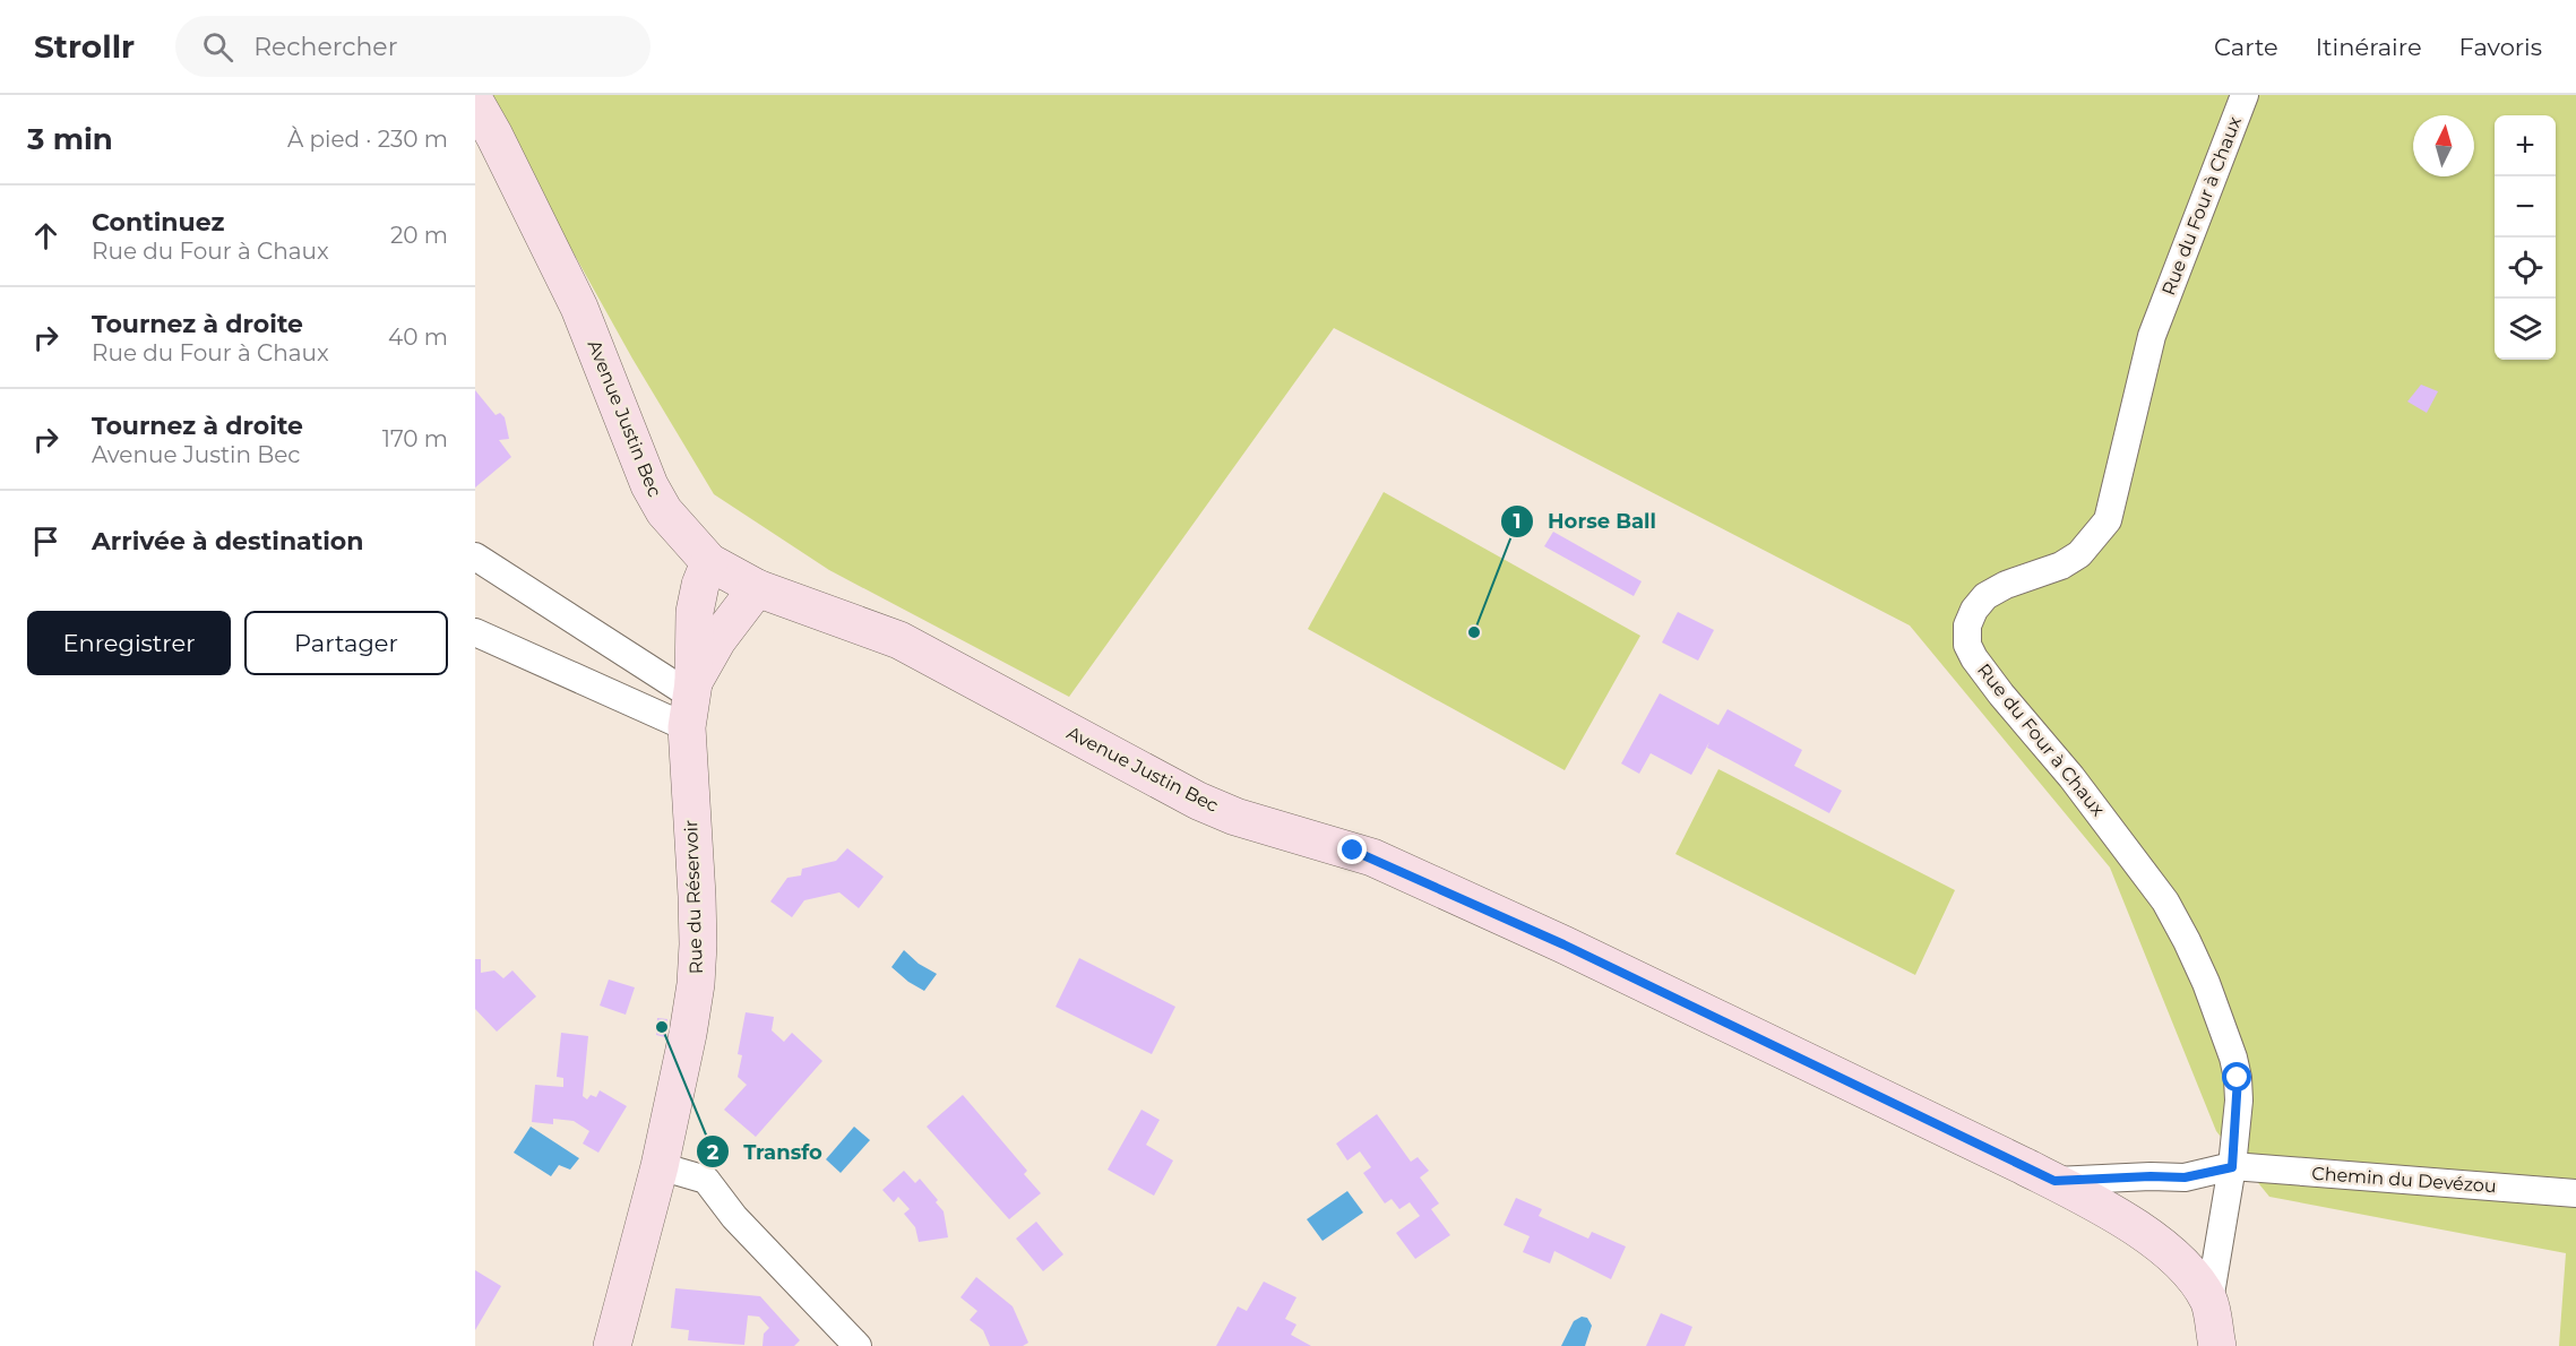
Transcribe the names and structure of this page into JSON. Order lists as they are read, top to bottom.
{
  "streets": {
    "street": [
      "Rue du Four à Chaux",
      "Avenue Justin Bec",
      "Rue du Réservoir",
      "Chemin du Devézou"
    ]
  },
  "crossings": [
    ["Rue du Four à Chaux", "Avenue Justin Bec"],
    ["Rue du Four à Chaux", "Chemin du Devézou"],
    ["Avenue Justin Bec", "Rue du Réservoir"]
  ],
  "places": ["Horse Ball", "Transfo"],
  "north": "top",
  "page": {
    "header": "Strollr",
    "search": "Rechercher",
    "nav": ["Carte", "Itinéraire", "Favoris"],
    "heading": ["3 min", "À pied · 230 m"],
    "map_buttons": ["+", "−"],
    "list": [
      ["Continuez", "Rue du Four à Chaux", "20 m"],
      ["Tournez à droite", "Rue du Four à Chaux", "40 m"],
      ["Tournez à droite", "Avenue Justin Bec", "170 m"],
      "Arrivée à destination"
    ],
    "buttons": ["Enregistrer", "Partager"]
  }
}
